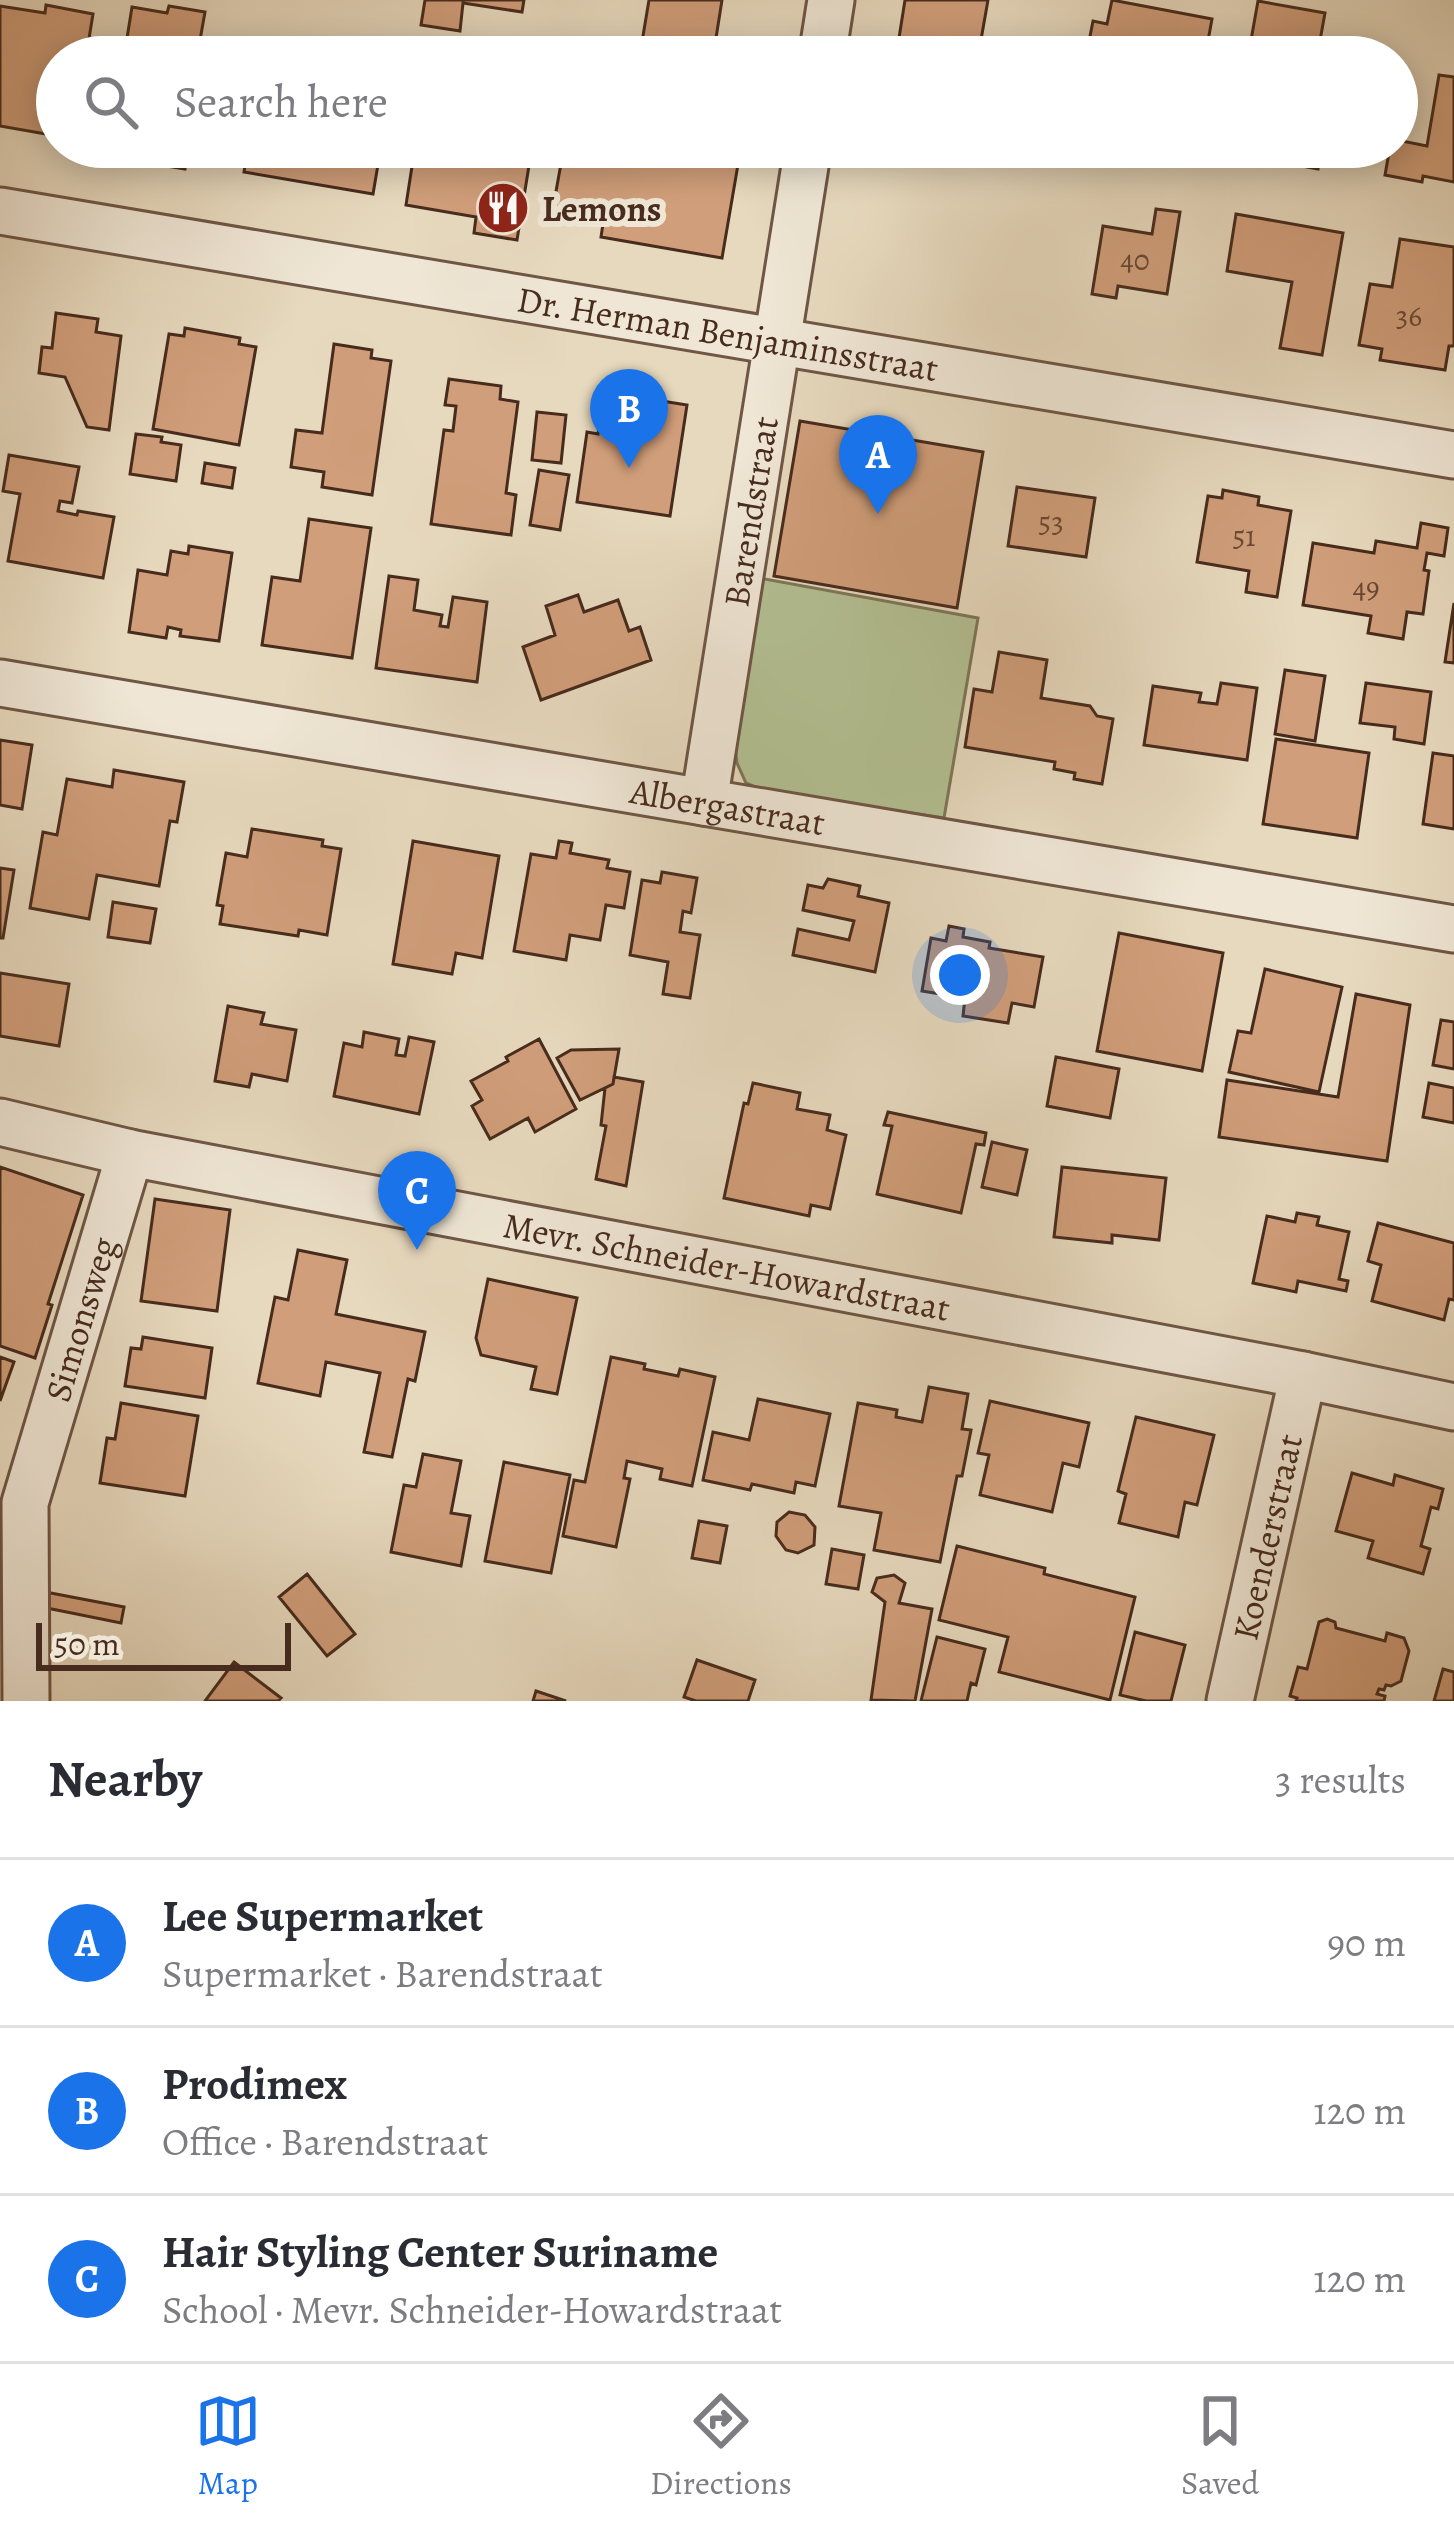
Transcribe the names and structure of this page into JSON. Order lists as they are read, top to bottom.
{
  "streets": {
    "street": [
      "Dr. Herman Benjaminsstraat",
      "Barendstraat",
      "Albergastraat",
      "Mevr. Schneider-Howardstraat",
      "Simonsweg",
      "Koenderstraat"
    ]
  },
  "crossings": [
    ["Dr. Herman Benjaminsstraat", "Barendstraat"],
    ["Barendstraat", "Albergastraat"],
    ["Mevr. Schneider-Howardstraat", "Simonsweg"],
    ["Mevr. Schneider-Howardstraat", "Koenderstraat"]
  ],
  "places": {
    "restaurant": ["Lemons"]
  },
  "house_numbers": [
    "40",
    "36",
    "53",
    "51",
    "49"
  ],
  "scale_bar": "50 m",
  "page": {
    "search": "Search here",
    "pins": ["B", "A", "C"],
    "scale": "50 m",
    "heading": ["Nearby", "3 results"],
    "list": [
      {
        "mark": "A",
        "name": "Lee Supermarket",
        "note": "Supermarket · Barendstraat",
        "value": "90 m"
      },
      {
        "mark": "B",
        "name": "Prodimex",
        "note": "Office · Barendstraat",
        "value": "120 m"
      },
      {
        "mark": "C",
        "name": "Hair Styling Center Suriname",
        "note": "School · Mevr. Schneider-Howardstraat",
        "value": "120 m"
      }
    ],
    "nav": ["Map", "Directions", "Saved"]
  }
}
